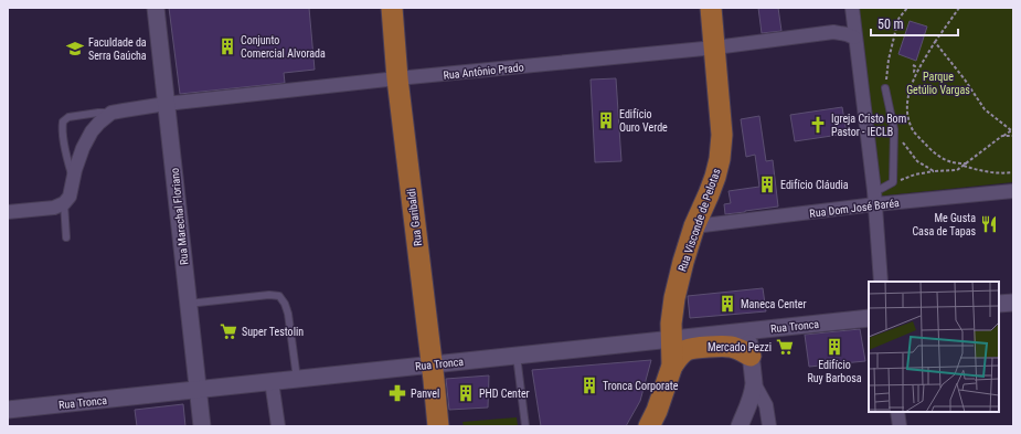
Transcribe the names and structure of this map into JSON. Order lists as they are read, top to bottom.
{
  "streets": {
    "main road": ["Rua Garibaldi", "Rua Visconde de Pelotas"],
    "street": [
      "Rua Antônio Prado",
      "Rua Dom José Baréa",
      "Rua Marechal Floriano",
      "Rua Tronca"
    ]
  },
  "crossings": [
    ["Rua Antônio Prado", "Rua Marechal Floriano"],
    ["Rua Antônio Prado", "Rua Garibaldi"],
    ["Rua Antônio Prado", "Rua Visconde de Pelotas"],
    ["Rua Dom José Baréa", "Rua Visconde de Pelotas"],
    ["Rua Marechal Floriano", "Rua Tronca"],
    ["Rua Garibaldi", "Rua Tronca"],
    ["Rua Visconde de Pelotas", "Rua Tronca"]
  ],
  "parks": ["Parque Getúlio Vargas"],
  "places": {
    "building": [
      "Conjunto Comercial Alvorada",
      "Edifício Ouro Verde",
      "Edifício Cláudia",
      "Maneca Center",
      "Edifício Ruy Barbosa",
      "Tronca Corporate",
      "PHD Center"
    ],
    "school or university": ["Faculdade da Serra Gaúcha"],
    "church": ["Igreja Cristo Bom Pastor - IECLB"],
    "restaurant": ["Me Gusta Casa de Tapas"],
    "supermarket": ["Super Testolin", "Mercado Pezzi"],
    "pharmacy": ["Panvel"]
  },
  "scale_bar": "50 m"
}
